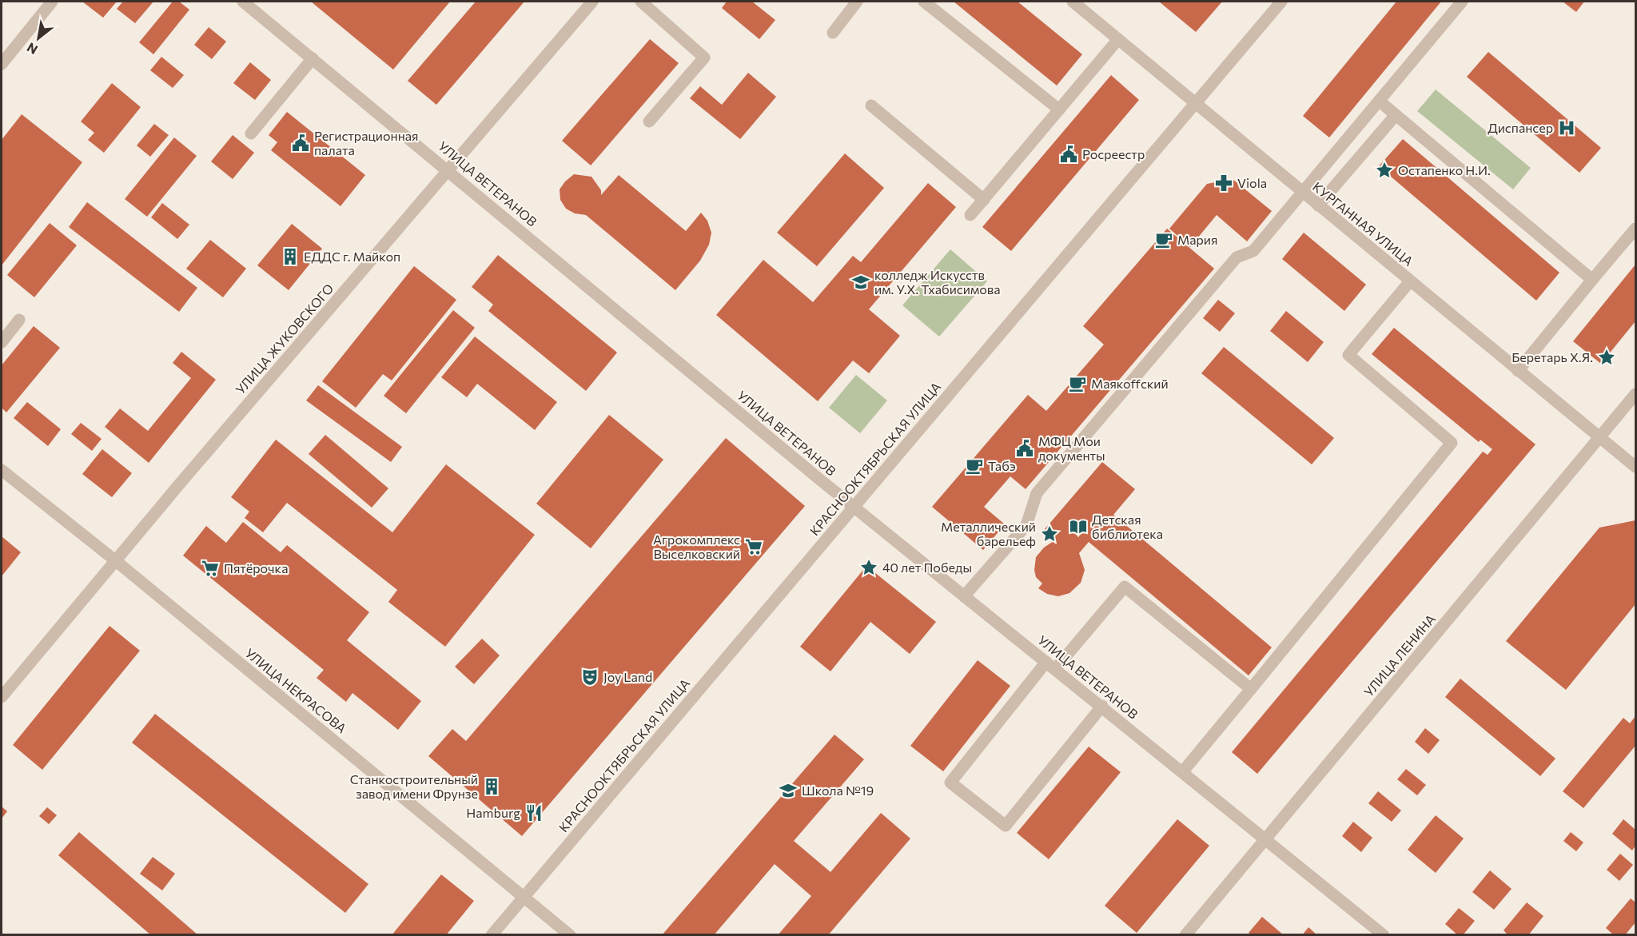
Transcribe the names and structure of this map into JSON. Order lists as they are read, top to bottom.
{
  "streets": {
    "street": [
      "УЛИЦА ВЕТЕРАНОВ",
      "КУРГАННАЯ УЛИЦА",
      "УЛИЦА ЖУКОВСКОГО",
      "КРАСНООКТЯБРЬСКАЯ УЛИЦА",
      "УЛИЦА ЛЕНИНА",
      "УЛИЦА НЕКРАСОВА"
    ]
  },
  "crossings": [
    ["УЛИЦА ВЕТЕРАНОВ", "УЛИЦА ЖУКОВСКОГО"],
    ["УЛИЦА ВЕТЕРАНОВ", "КРАСНООКТЯБРЬСКАЯ УЛИЦА"],
    ["УЛИЦА ВЕТЕРАНОВ", "УЛИЦА ЛЕНИНА"],
    ["КУРГАННАЯ УЛИЦА", "КРАСНООКТЯБРЬСКАЯ УЛИЦА"],
    ["КУРГАННАЯ УЛИЦА", "УЛИЦА ЛЕНИНА"],
    ["УЛИЦА ЖУКОВСКОГО", "УЛИЦА НЕКРАСОВА"],
    ["КРАСНООКТЯБРЬСКАЯ УЛИЦА", "УЛИЦА НЕКРАСОВА"]
  ],
  "places": {
    "hospital": ["Диспансер"],
    "public building": ["Регистрационная палата", "Росреестр", "МФЦ Мои документы"],
    "place": [
      "Остапенко Н.И.",
      "Беретарь Х.Я.",
      "Металлический барельеф",
      "40 лет Победы"
    ],
    "pharmacy": ["Viola"],
    "cafe": ["Мария", "Маякоffский", "Табэ"],
    "building": ["ЕДДС г. Майкоп", "Станкостроительный завод имени Фрунзе"],
    "school or university": ["колледж Искусств им. У.Х. Тхабисимова", "Школа №19"],
    "library": ["Детская библиотека"],
    "supermarket": ["Агрокомплекс Выселковский", "Пятёрочка"],
    "theatre": ["Joy Land"],
    "restaurant": ["Hamburg"]
  },
  "north": "bottom left"
}
